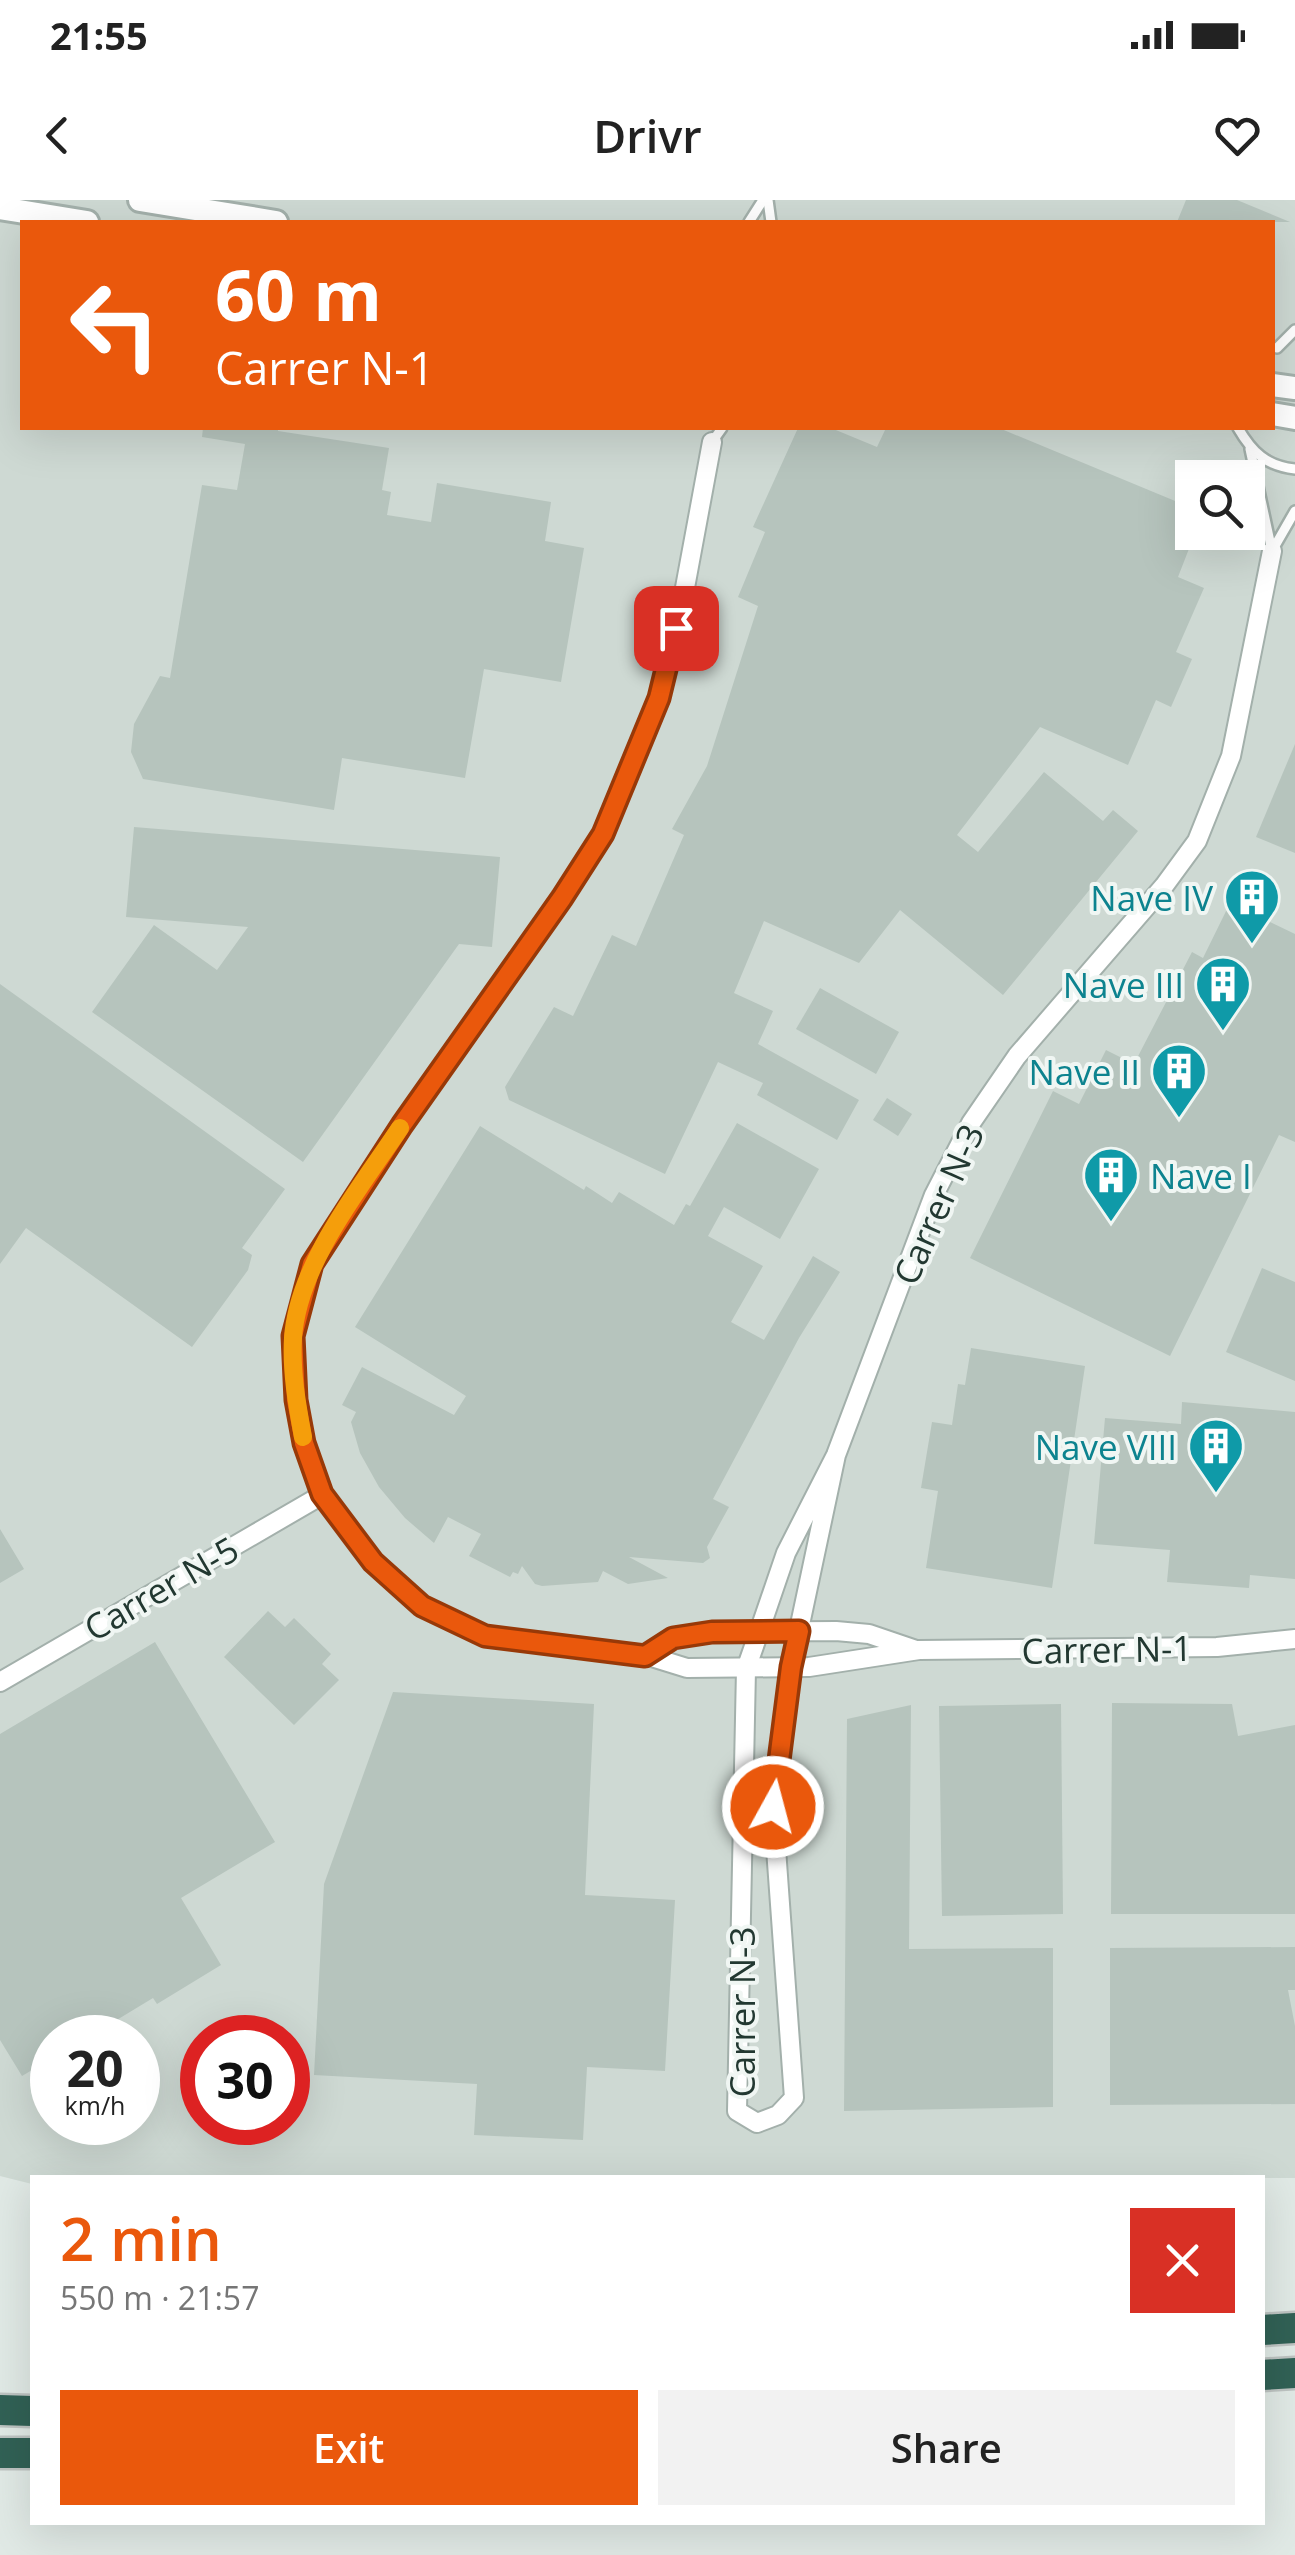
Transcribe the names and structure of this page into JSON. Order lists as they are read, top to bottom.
{
  "streets": {
    "street": ["Carrer N-3", "Carrer N-5", "Carrer N-1"]
  },
  "crossings": [
    ["Carrer N-3", "Carrer N-1"]
  ],
  "places": {
    "building": [
      "Nave IV",
      "Nave III",
      "Nave II",
      "Nave I",
      "Nave VIII"
    ]
  },
  "page": {
    "status": "21:55",
    "header": "Drivr",
    "turn": ["60 m", "Carrer N-1"],
    "speed": "20 km/h",
    "limit": "30",
    "heading": ["2 min", "550 m · 21:57"],
    "buttons": ["Exit", "Share"]
  }
}
